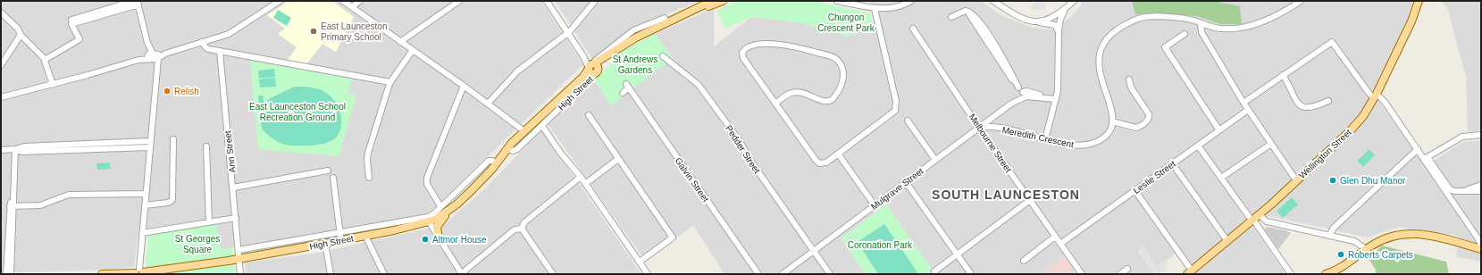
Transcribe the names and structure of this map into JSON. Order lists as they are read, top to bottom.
{
  "streets": {
    "main road": ["High Street", "Wellington Street"],
    "street": [
      "Meredith Crescent",
      "Melbourne Street",
      "Pedder Street",
      "Ann Street",
      "Leslie Street",
      "Galvin Street",
      "Mulgrave Street"
    ]
  },
  "crossings": [
    ["High Street", "Ann Street"],
    ["Meredith Crescent", "Melbourne Street"],
    ["Meredith Crescent", "Mulgrave Street"],
    ["Melbourne Street", "Leslie Street"],
    ["Melbourne Street", "Mulgrave Street"],
    ["Pedder Street", "Mulgrave Street"]
  ],
  "districts": ["SOUTH LAUNCESTON"],
  "parks": [
    "Chungon Crescent Park",
    "St Andrews Gardens",
    "East Launceston School Recreation Ground",
    "St Georges Square",
    "Coronation Park"
  ],
  "places": [
    "East Launceston Primary School",
    "Relish",
    "Glen Dhu Manor",
    "Altmor House",
    "Roberts Carpets"
  ]
}
